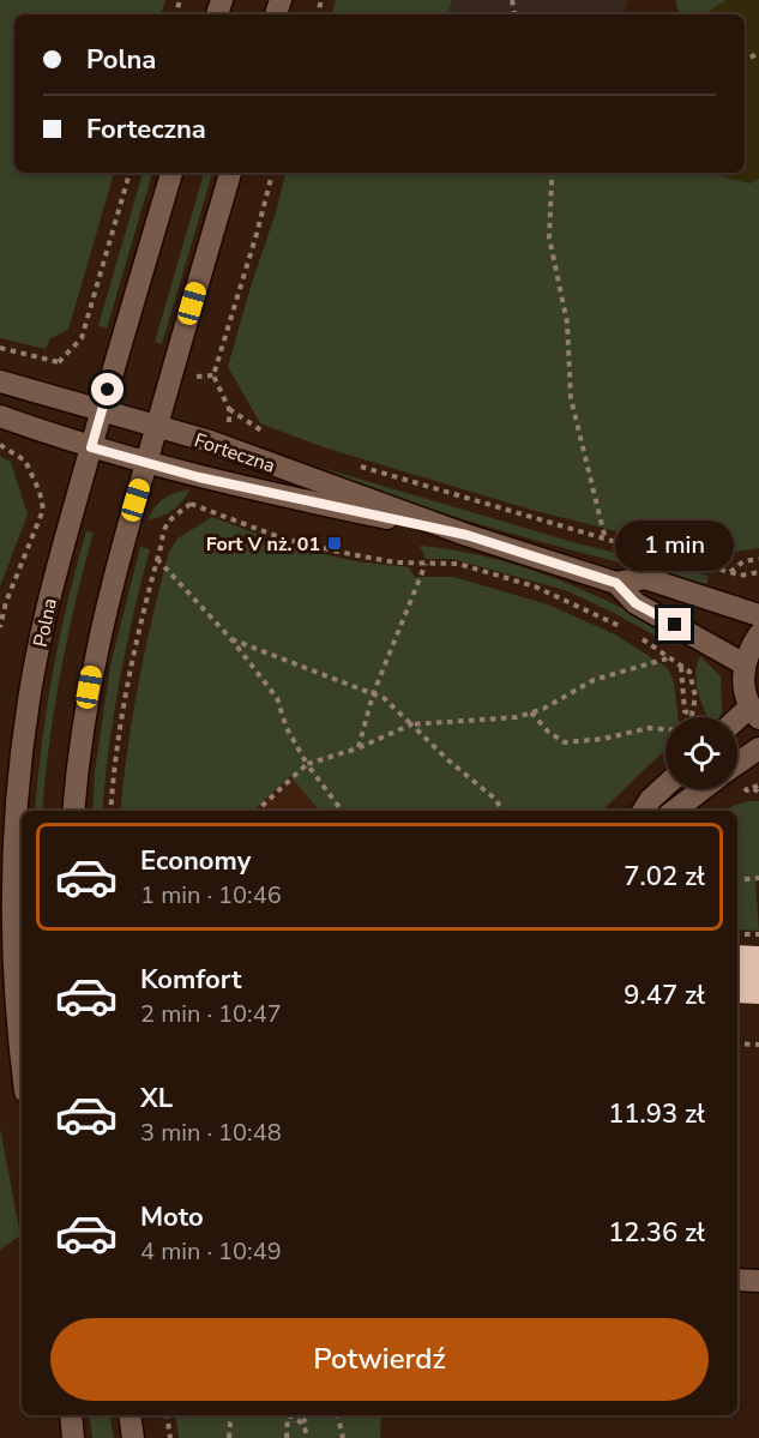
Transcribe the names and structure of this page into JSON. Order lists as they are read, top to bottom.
{
  "streets": {
    "street": ["Forteczna", "Polna"]
  },
  "crossings": [
    ["Forteczna", "Polna"]
  ],
  "places": {
    "transit": ["Fort V nż. 01"]
  },
  "page": {
    "banner": ["Polna", "Forteczna"],
    "bubble": "1 min",
    "list": [
      {
        "name": "Economy",
        "note": "1 min · 10:46",
        "value": "7.02 zł"
      },
      {
        "name": "Komfort",
        "note": "2 min · 10:47",
        "value": "9.47 zł"
      },
      {
        "name": "XL",
        "note": "3 min · 10:48",
        "value": "11.93 zł"
      },
      {
        "name": "Moto",
        "note": "4 min · 10:49",
        "value": "12.36 zł"
      }
    ],
    "buttons": "Potwierdź"
  }
}
